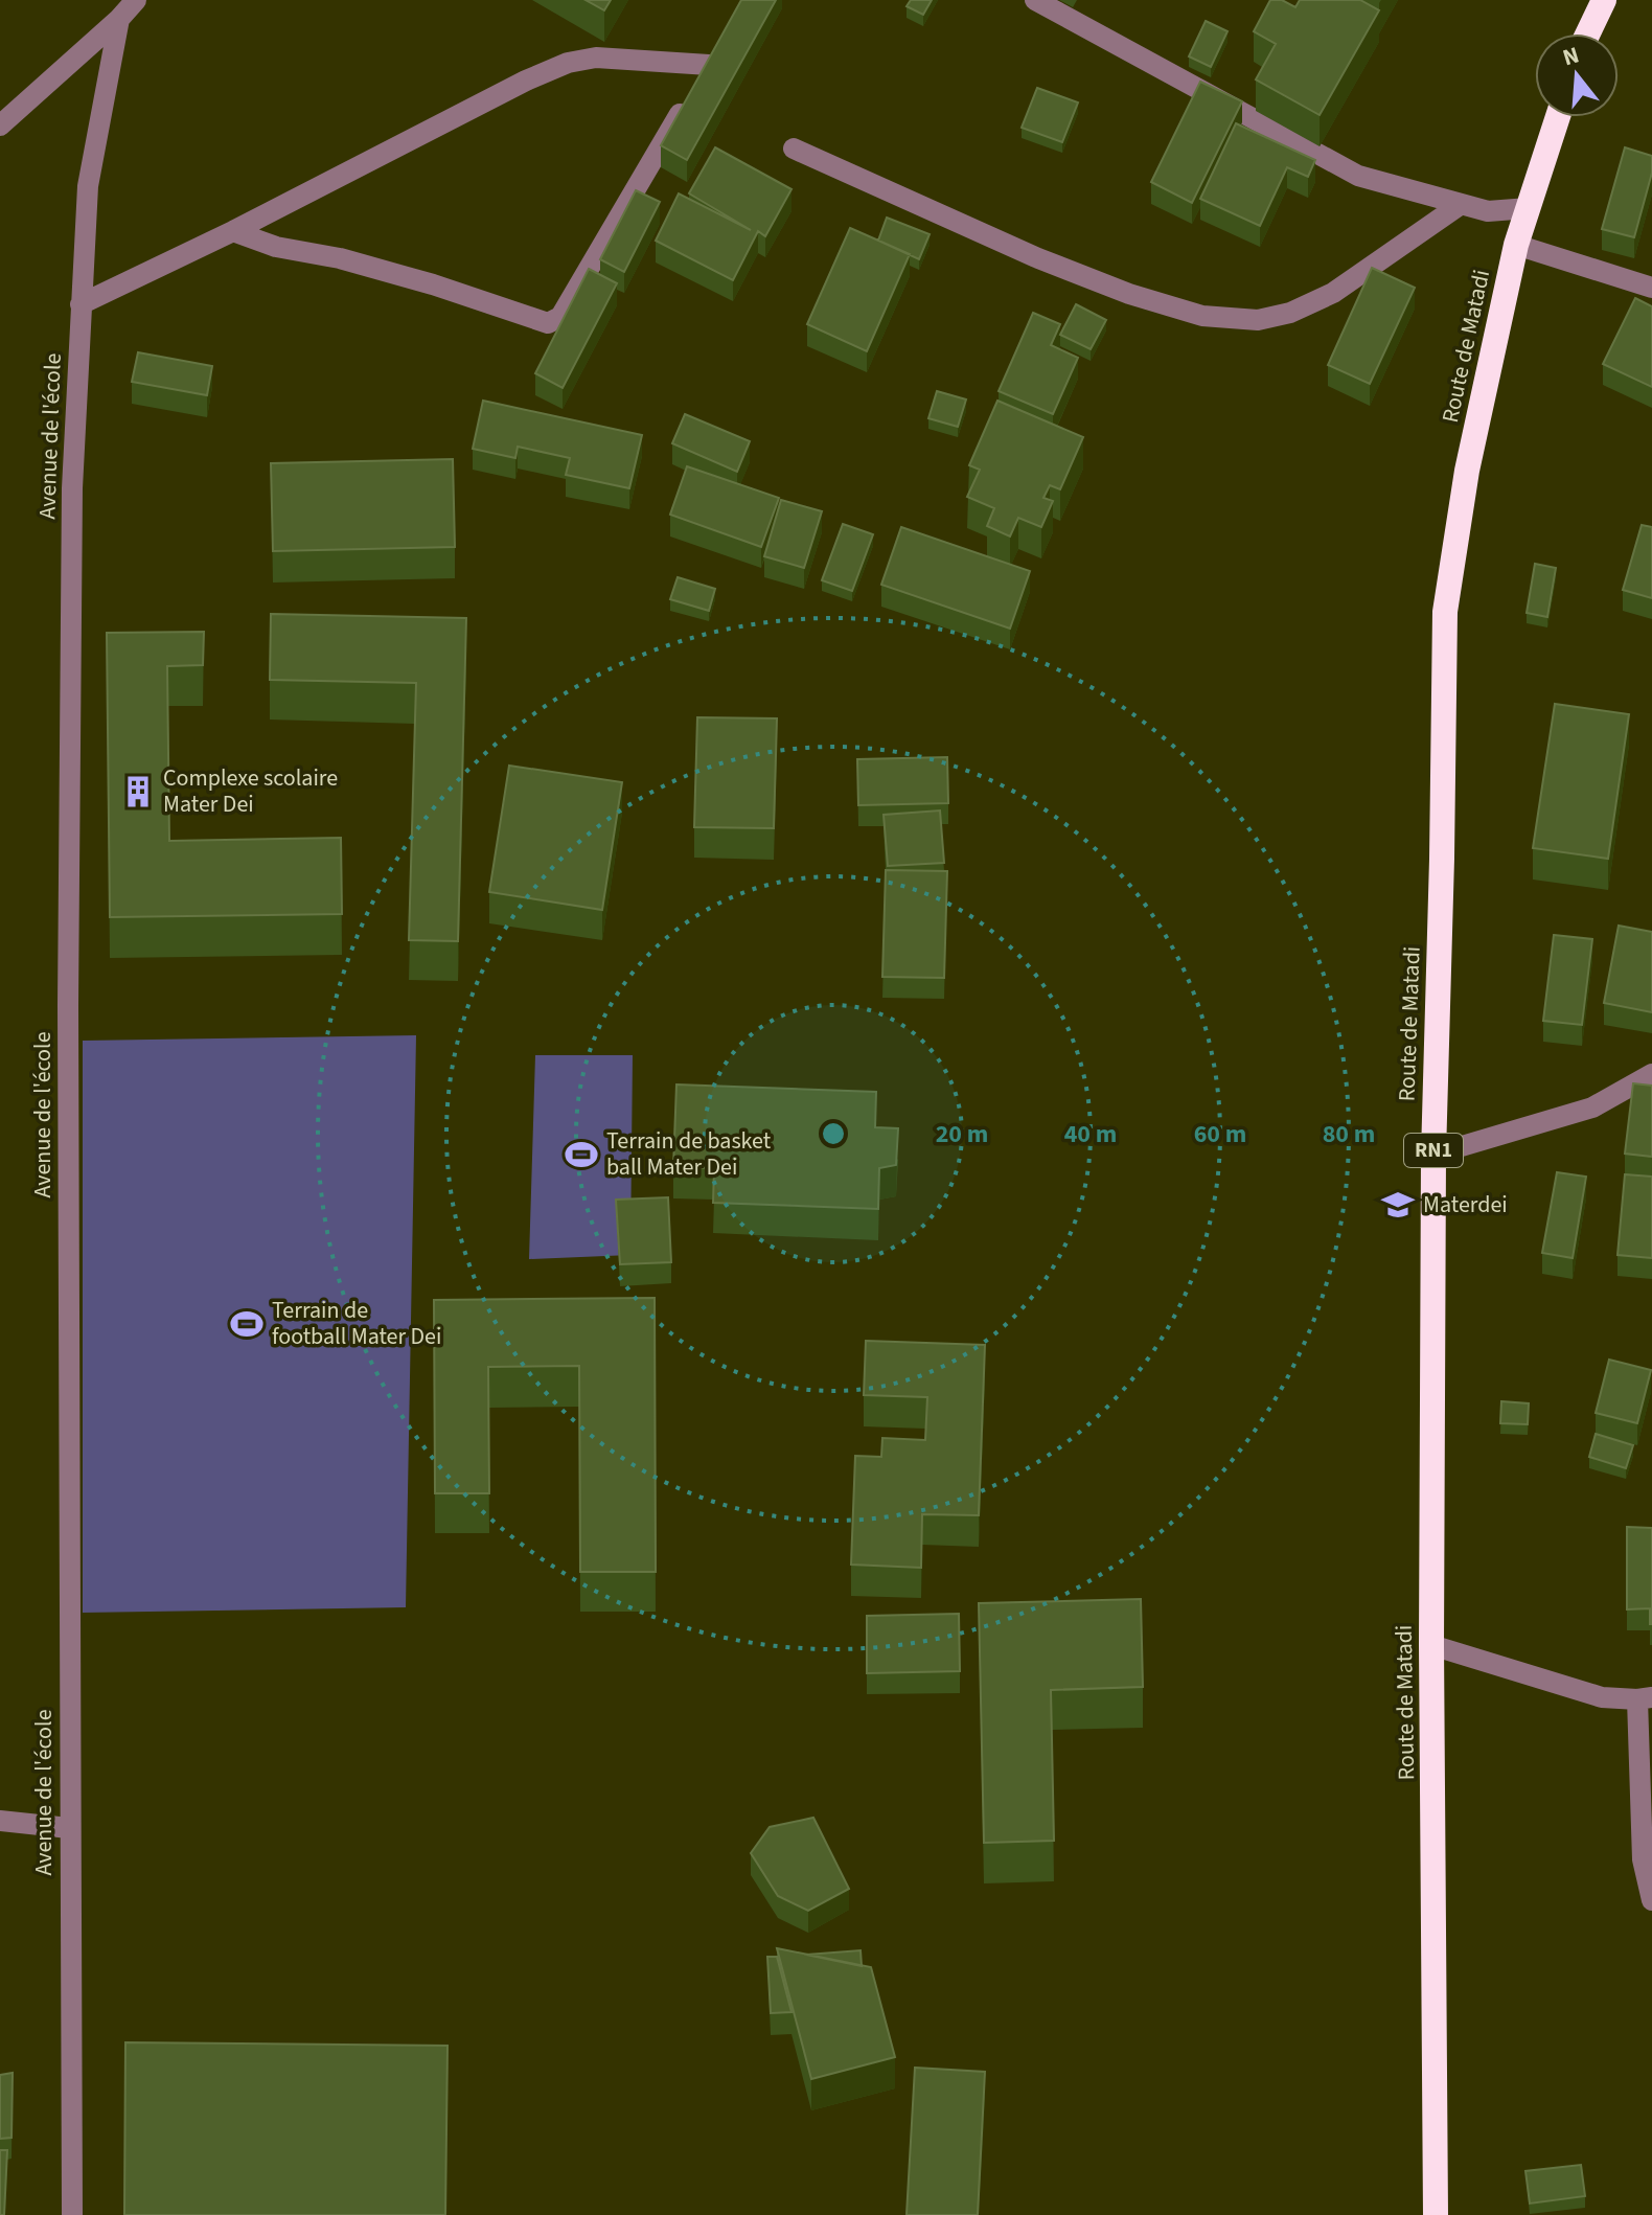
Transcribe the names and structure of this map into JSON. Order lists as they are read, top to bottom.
{
  "streets": {
    "highway": ["Route de Matadi", "RN1"],
    "street": ["Avenue de l'école"]
  },
  "places": {
    "building": ["Complexe scolaire Mater Dei"],
    "sports": ["Terrain de basket ball Mater Dei", "Terrain de football Mater Dei"],
    "school or university": ["Materdei"]
  },
  "north": "top",
  "rings": [
    "20 m",
    "40 m",
    "60 m",
    "80 m"
  ]
}
